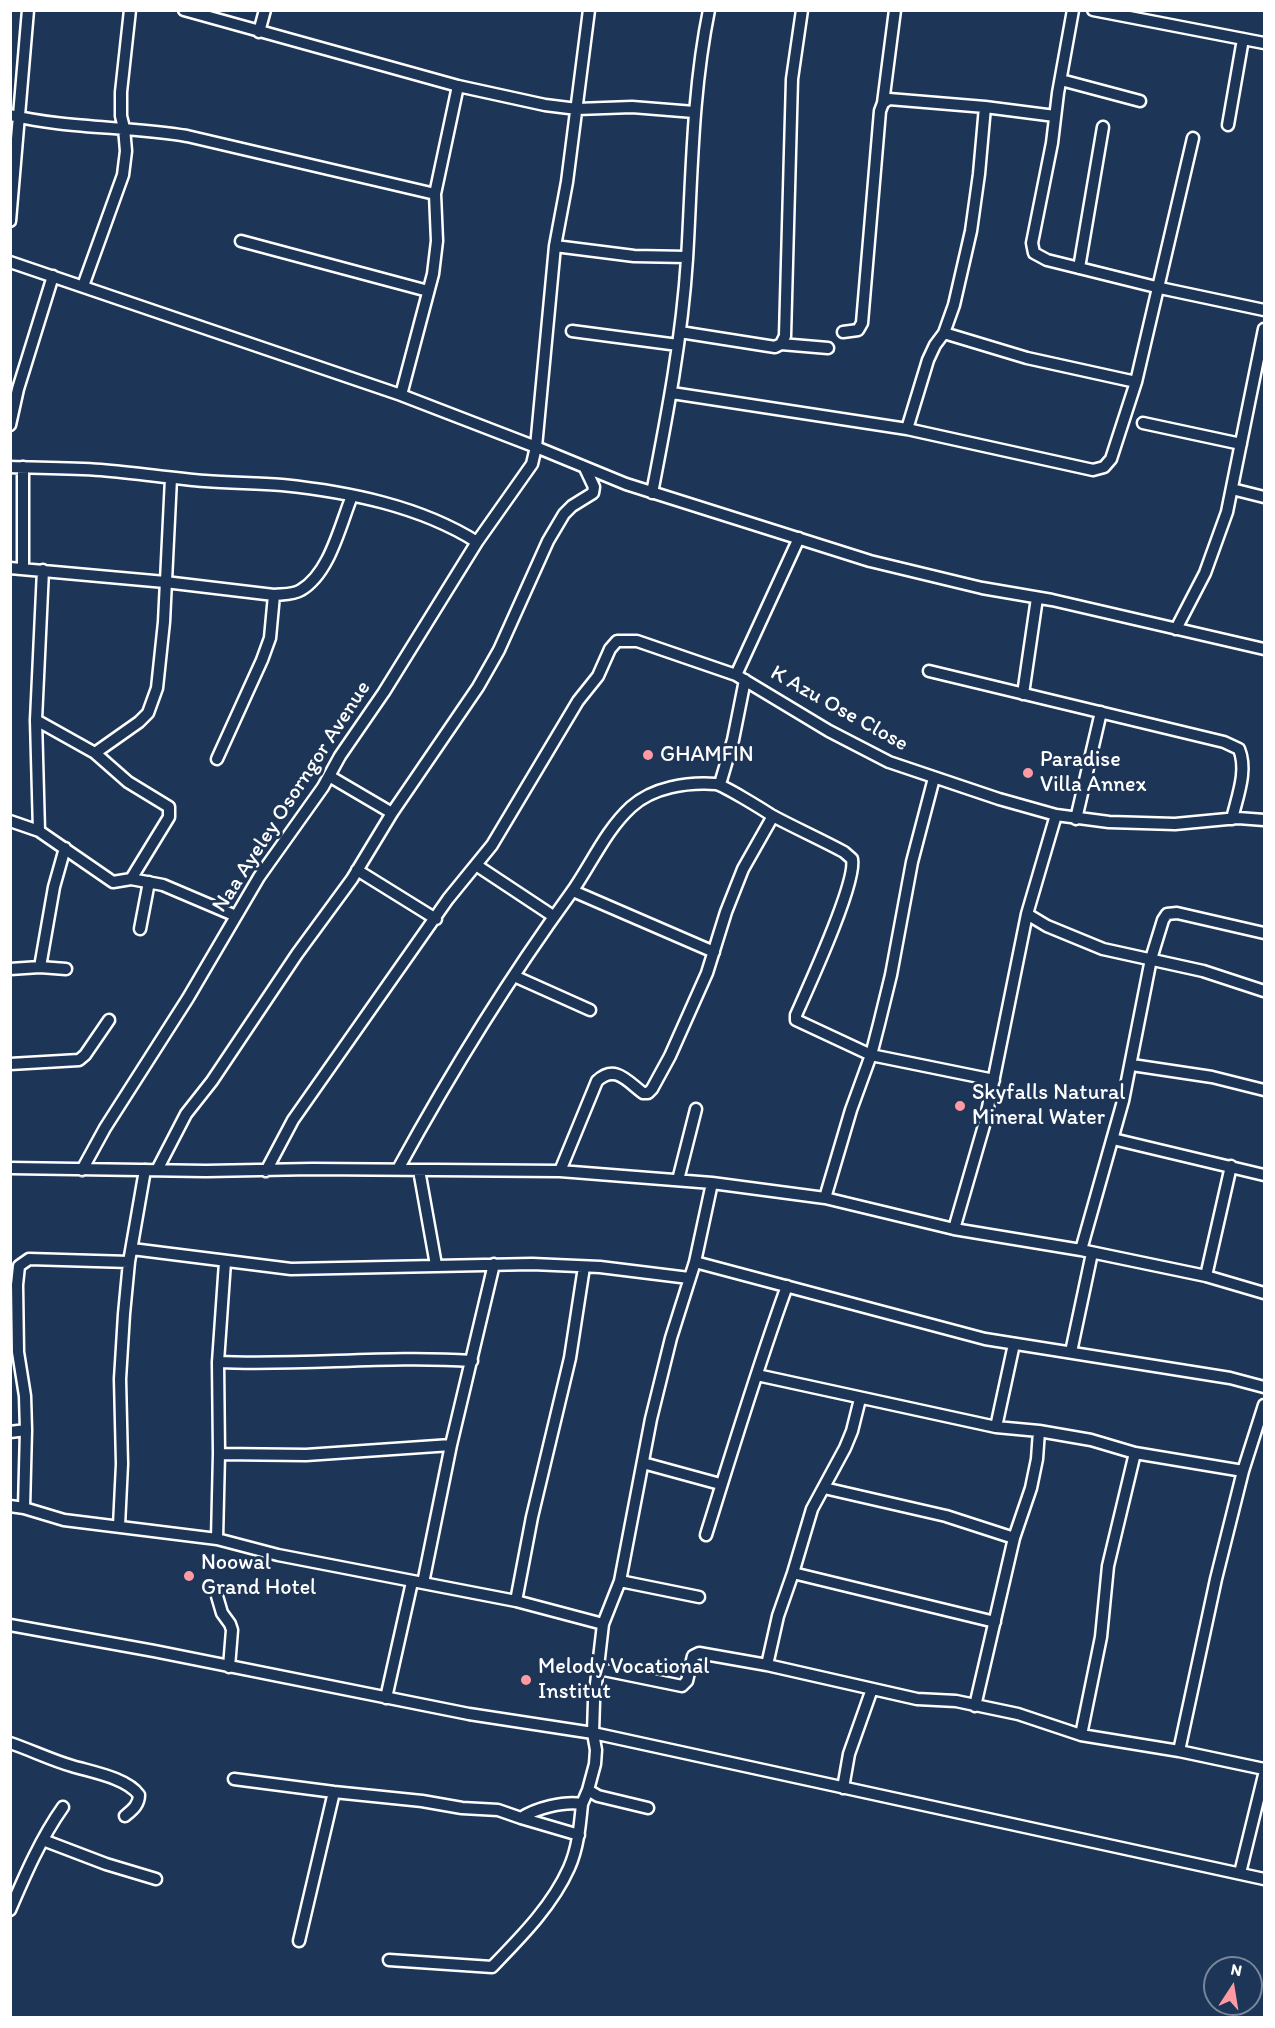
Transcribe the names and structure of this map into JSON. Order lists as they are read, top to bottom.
{
  "streets": {
    "street": ["K Azu Ose Close", "Naa Ayeley Osorngor Avenue"]
  },
  "places": [
    "GHAMFIN",
    "Paradise Villa Annex",
    "Skyfalls Natural Mineral Water",
    "Noowal Grand Hotel",
    "Melody Vocational Institut"
  ],
  "north": "top"
}
